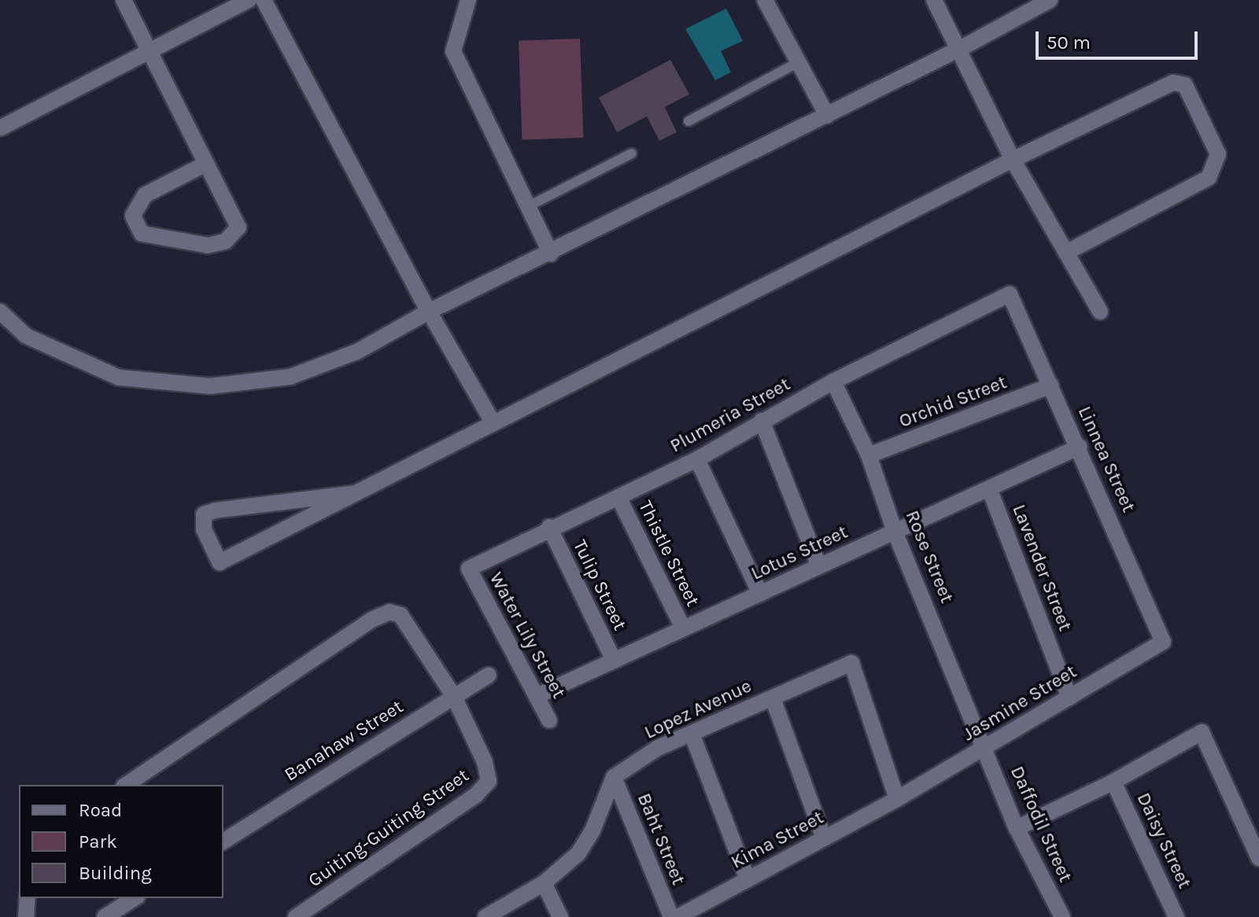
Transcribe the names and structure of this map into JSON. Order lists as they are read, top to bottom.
{
  "streets": {
    "street": [
      "Orchid Street",
      "Plumeria Street",
      "Linnea Street",
      "Lotus Street",
      "Thistle Street",
      "Rose Street",
      "Lavender Street",
      "Tulip Street",
      "Water Lily Street",
      "Jasmine Street",
      "Lopez Avenue",
      "Banahaw Street",
      "Daffodil Street",
      "Guiting-Guiting Street",
      "Baht Street",
      "Kima Street",
      "Daisy Street"
    ]
  },
  "crossings": [
    ["Orchid Street", "Linnea Street"],
    ["Orchid Street", "Rose Street"],
    ["Plumeria Street", "Linnea Street"],
    ["Plumeria Street", "Thistle Street"],
    ["Plumeria Street", "Rose Street"],
    ["Plumeria Street", "Tulip Street"],
    ["Plumeria Street", "Water Lily Street"],
    ["Linnea Street", "Lotus Street"],
    ["Linnea Street", "Jasmine Street"],
    ["Lotus Street", "Thistle Street"],
    ["Lotus Street", "Rose Street"],
    ["Lotus Street", "Lavender Street"],
    ["Lotus Street", "Tulip Street"],
    ["Lotus Street", "Water Lily Street"],
    ["Rose Street", "Jasmine Street"],
    ["Rose Street", "Daffodil Street"],
    ["Lavender Street", "Jasmine Street"],
    ["Jasmine Street", "Lopez Avenue"],
    ["Jasmine Street", "Daffodil Street"],
    ["Jasmine Street", "Kima Street"],
    ["Lopez Avenue", "Baht Street"],
    ["Lopez Avenue", "Kima Street"],
    ["Banahaw Street", "Guiting-Guiting Street"]
  ],
  "legend": ["Road", "Park", "Building"],
  "scale_bar": "50 m"
}
